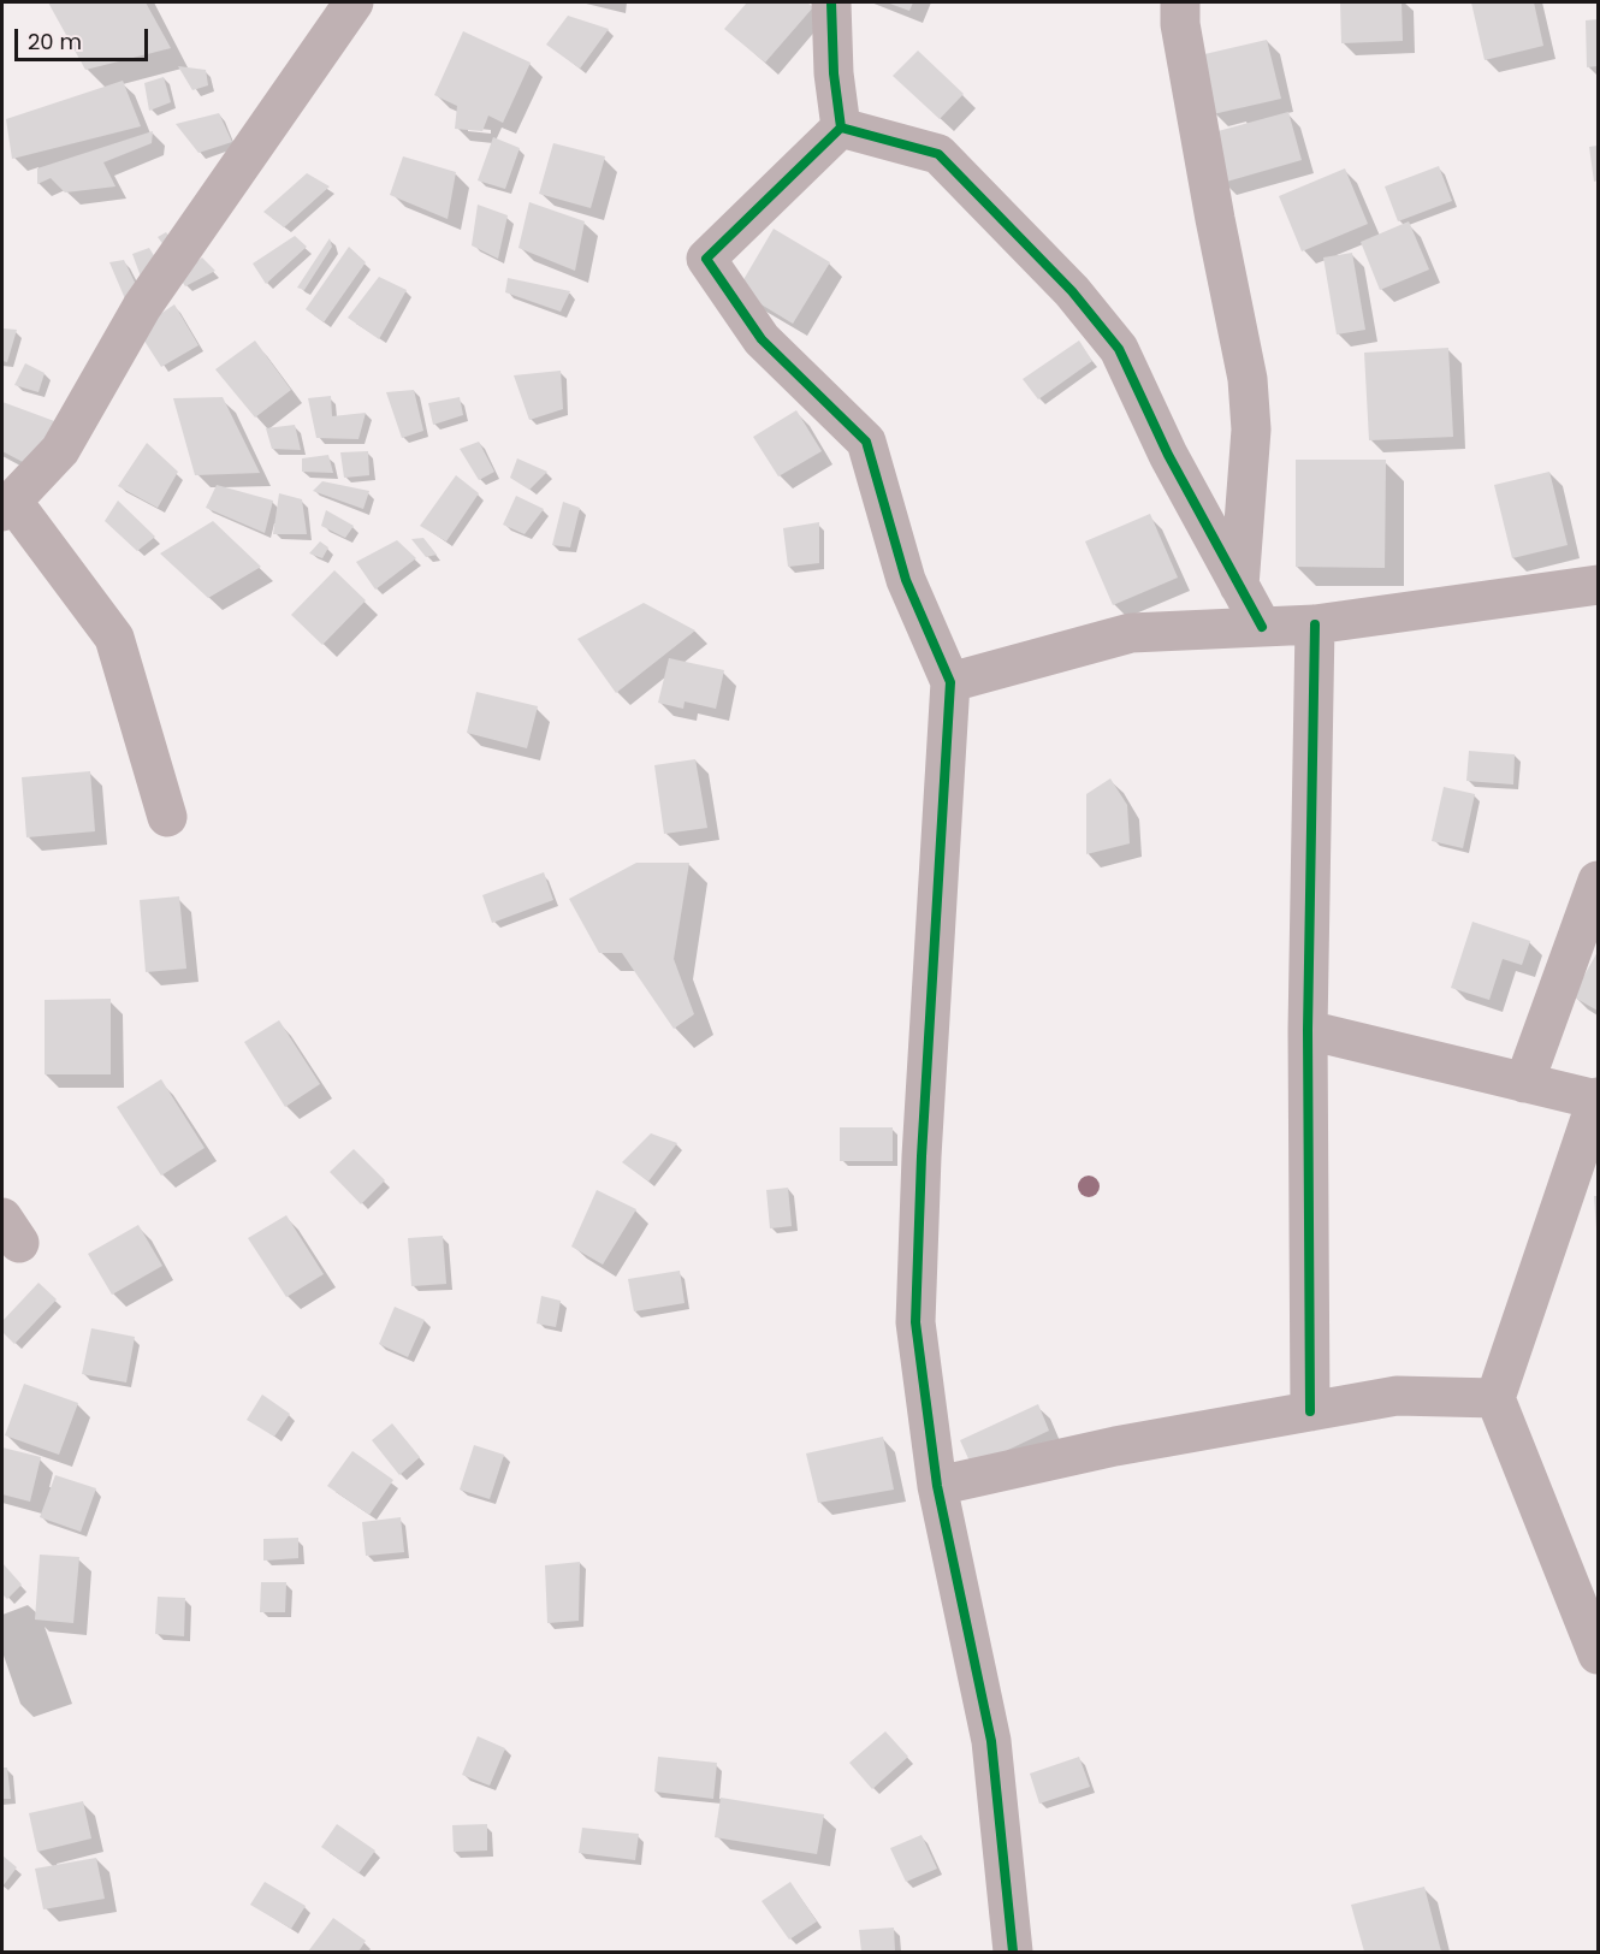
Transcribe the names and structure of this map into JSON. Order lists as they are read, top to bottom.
{
  "scale_bar": "20 m"
}
